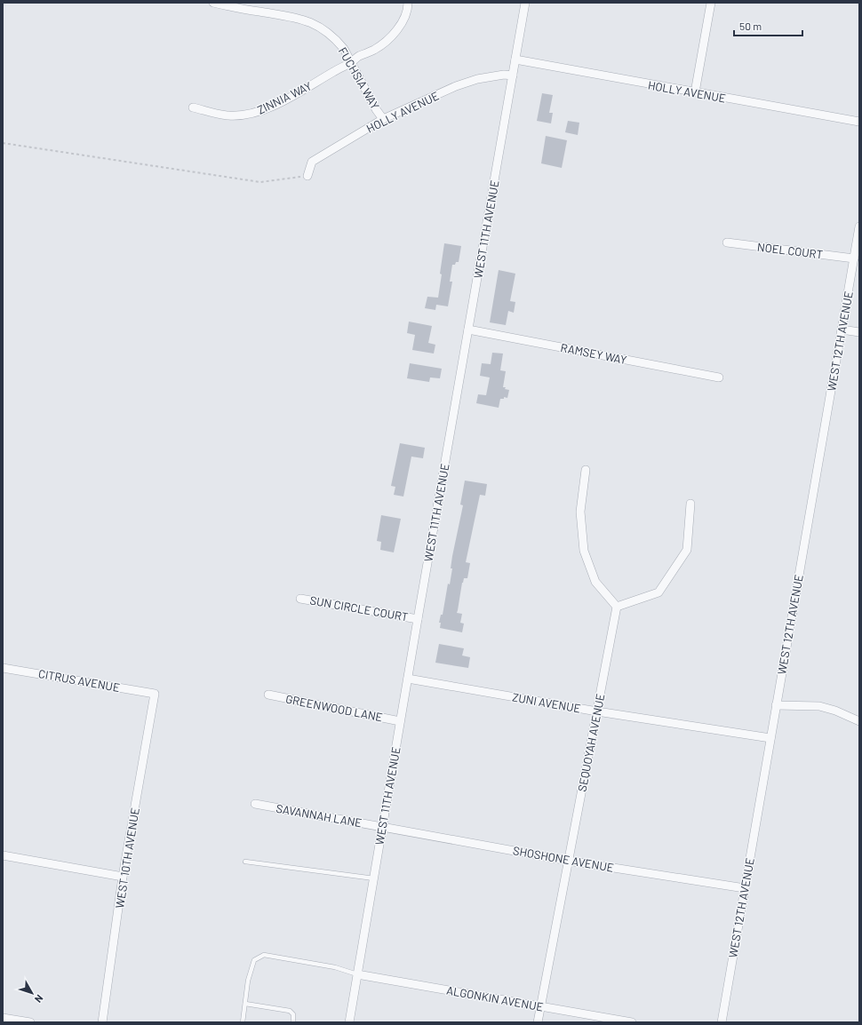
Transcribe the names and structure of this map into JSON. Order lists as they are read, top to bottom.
{
  "streets": {
    "street": [
      "FUCHSIA WAY",
      "HOLLY AVENUE",
      "ZINNIA WAY",
      "WEST 11TH AVENUE",
      "NOEL COURT",
      "WEST 12TH AVENUE",
      "RAMSEY WAY",
      "SUN CIRCLE COURT",
      "CITRUS AVENUE",
      "ZUNI AVENUE",
      "GREENWOOD LANE",
      "SEQUOYAH AVENUE",
      "SAVANNAH LANE",
      "WEST 10TH AVENUE",
      "SHOSHONE AVENUE",
      "ALGONKIN AVENUE"
    ]
  },
  "crossings": [
    ["FUCHSIA WAY", "HOLLY AVENUE"],
    ["FUCHSIA WAY", "ZINNIA WAY"],
    ["HOLLY AVENUE", "WEST 11TH AVENUE"],
    ["WEST 11TH AVENUE", "RAMSEY WAY"],
    ["WEST 11TH AVENUE", "SUN CIRCLE COURT"],
    ["WEST 11TH AVENUE", "ZUNI AVENUE"],
    ["WEST 11TH AVENUE", "GREENWOOD LANE"],
    ["WEST 11TH AVENUE", "SAVANNAH LANE"],
    ["WEST 11TH AVENUE", "SHOSHONE AVENUE"],
    ["WEST 11TH AVENUE", "ALGONKIN AVENUE"],
    ["NOEL COURT", "WEST 12TH AVENUE"],
    ["WEST 12TH AVENUE", "ZUNI AVENUE"],
    ["WEST 12TH AVENUE", "SHOSHONE AVENUE"],
    ["CITRUS AVENUE", "WEST 10TH AVENUE"],
    ["ZUNI AVENUE", "SEQUOYAH AVENUE"],
    ["SEQUOYAH AVENUE", "SHOSHONE AVENUE"],
    ["SEQUOYAH AVENUE", "ALGONKIN AVENUE"],
    ["SAVANNAH LANE", "SHOSHONE AVENUE"]
  ],
  "scale_bar": "50 m",
  "north": "bottom right"
}
